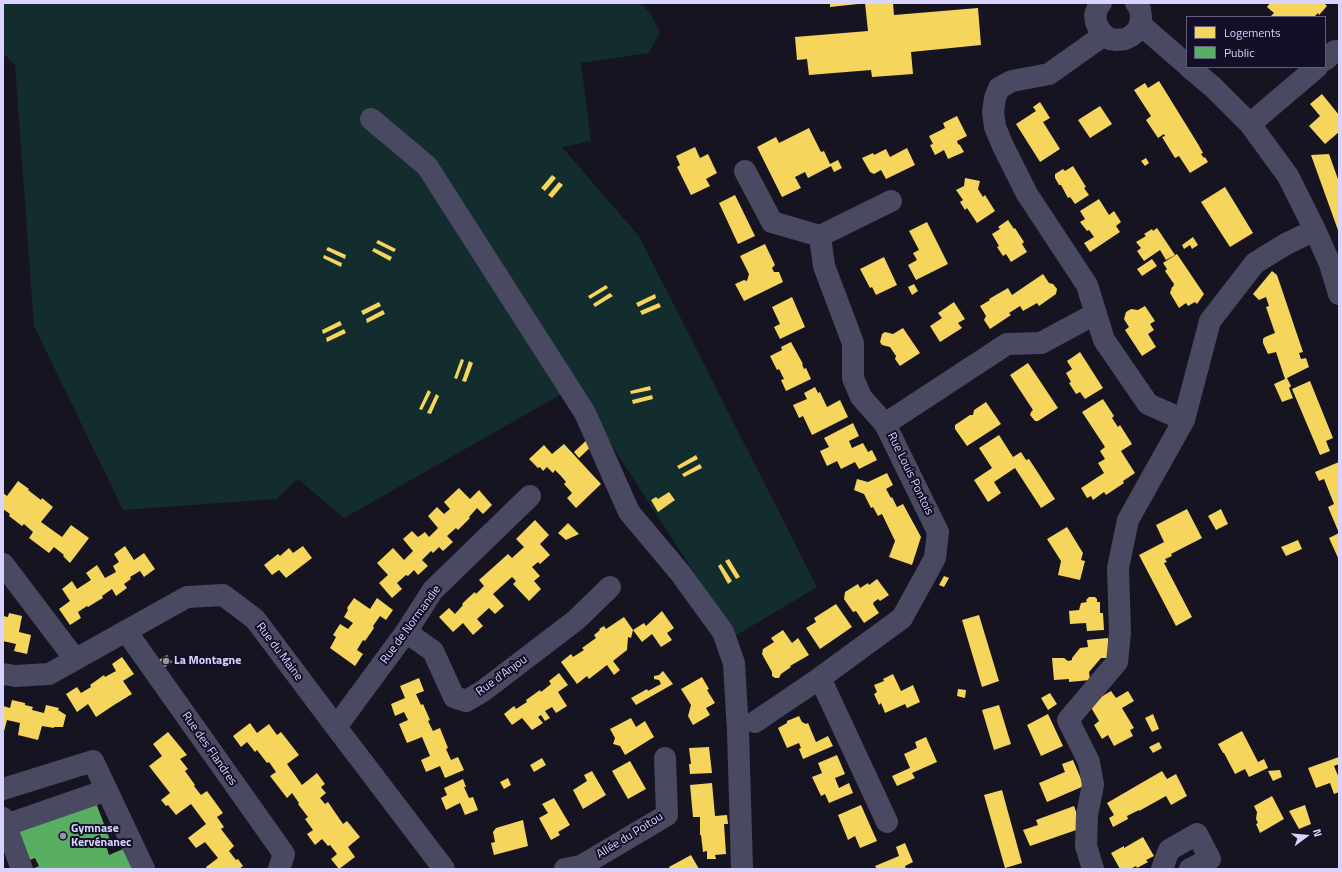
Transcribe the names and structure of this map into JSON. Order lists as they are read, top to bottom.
{
  "streets": {
    "street": [
      "Rue Louis Pontois",
      "Rue de Normandie",
      "Rue du Maine",
      "Rue d'Anjou",
      "Rue des Flandres",
      "Allée du Poitou"
    ]
  },
  "crossings": [
    ["Rue de Normandie", "Rue du Maine"],
    ["Rue de Normandie", "Rue d'Anjou"],
    ["Rue du Maine", "Rue des Flandres"]
  ],
  "places": ["La Montagne", "Gymnase Kervénanec"],
  "legend": ["Logements", "Public"],
  "north": "right"
}
